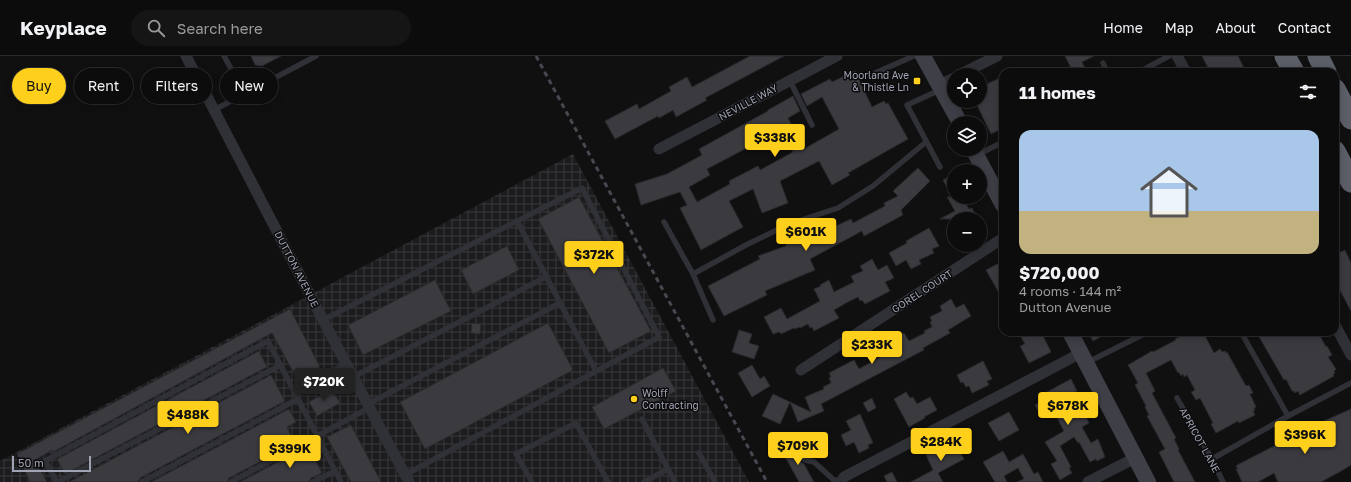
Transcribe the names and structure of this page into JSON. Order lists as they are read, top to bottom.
{
  "streets": {
    "street": ["NEVILLE WAY", "DUTTON AVENUE", "GOREL COURT"],
    "lane": ["APRICOT LANE"]
  },
  "places": {
    "transit": ["Moorland Ave & Thistle Ln"],
    "other": ["Wolff Contracting"]
  },
  "scale_bar": "50 m",
  "page": {
    "header": "Keyplace",
    "search": "Search here",
    "nav": [
      "Home",
      "Map",
      "About",
      "Contact"
    ],
    "map_buttons": ["+", "−"],
    "chip": [
      "Buy",
      "Rent",
      "Filters",
      "New"
    ],
    "heading": "11 homes",
    "list": [
      {
        "name": "$720,000",
        "note": "4 rooms · 144 m² · Dutton Avenue"
      }
    ],
    "price": [
      "$338K",
      "$601K",
      "$372K",
      "$233K",
      "$720K",
      "$678K",
      "$488K",
      "$396K",
      "$284K",
      "$709K",
      "$399K"
    ],
    "scale": "50 m"
  }
}
